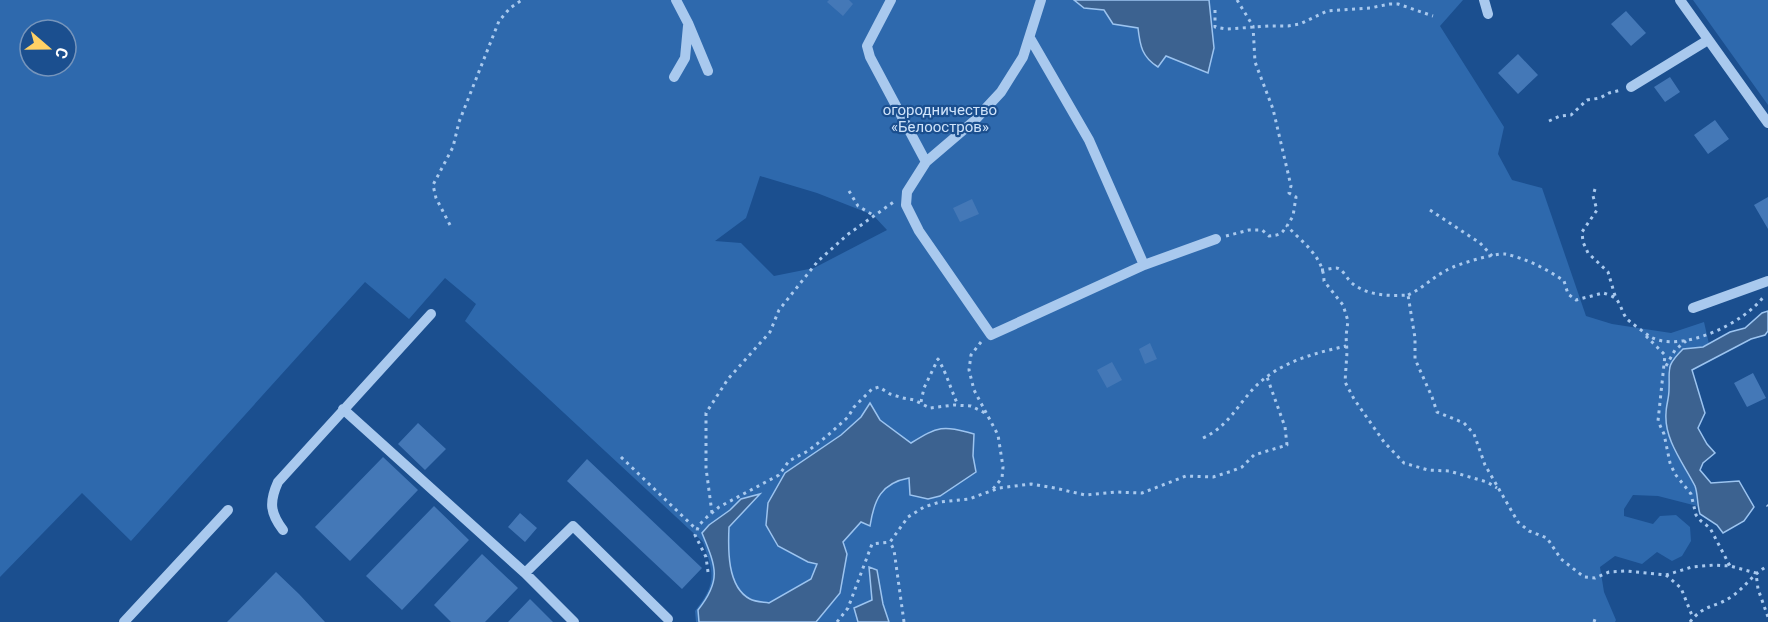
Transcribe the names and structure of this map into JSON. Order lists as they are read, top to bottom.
{
  "parks": ["огородничество «Белоостров»"],
  "north": "right"
}
